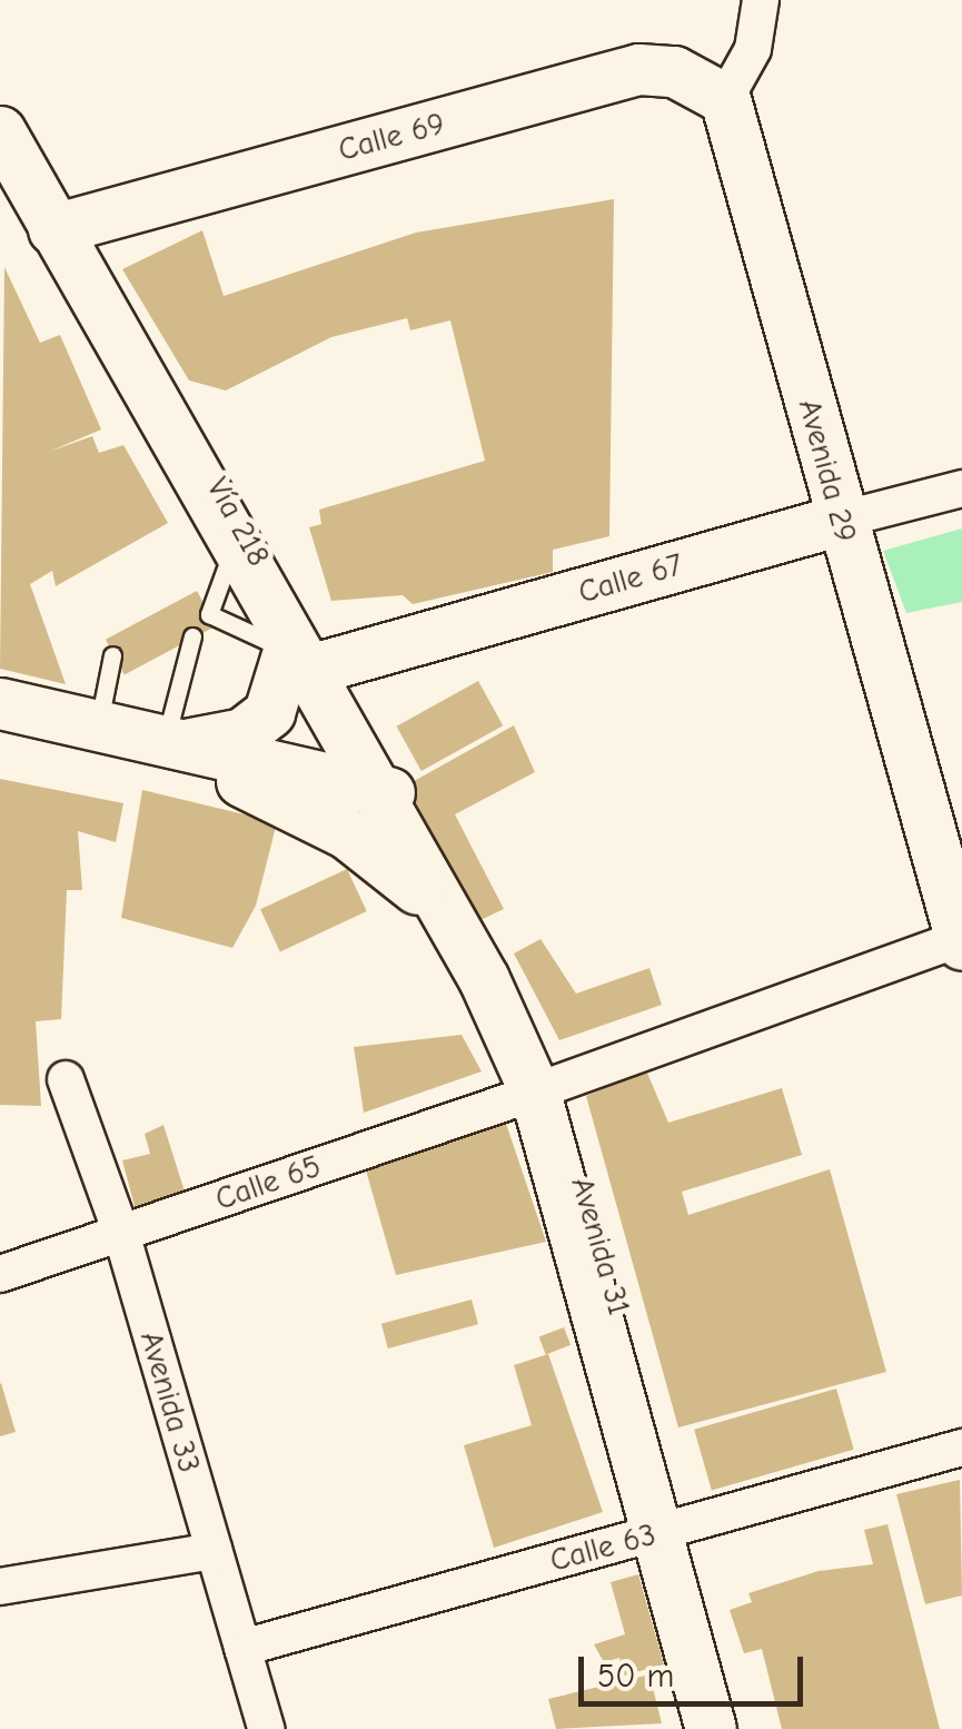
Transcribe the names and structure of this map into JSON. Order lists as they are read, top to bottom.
{
  "streets": {
    "main road": [
      "Calle 69",
      "Avenida 29",
      "Vía 218",
      "Calle 67",
      "Avenida 31"
    ],
    "street": ["Calle 65", "Avenida 33", "Calle 63"]
  },
  "crossings": [
    ["Calle 69", "Avenida 29"],
    ["Calle 69", "Vía 218"],
    ["Avenida 29", "Calle 67"],
    ["Avenida 29", "Calle 65"],
    ["Vía 218", "Calle 67"],
    ["Vía 218", "Avenida 31"],
    ["Calle 65", "Avenida 31"],
    ["Calle 65", "Avenida 33"],
    ["Avenida 31", "Calle 63"],
    ["Avenida 33", "Calle 63"]
  ],
  "scale_bar": "50 m"
}
